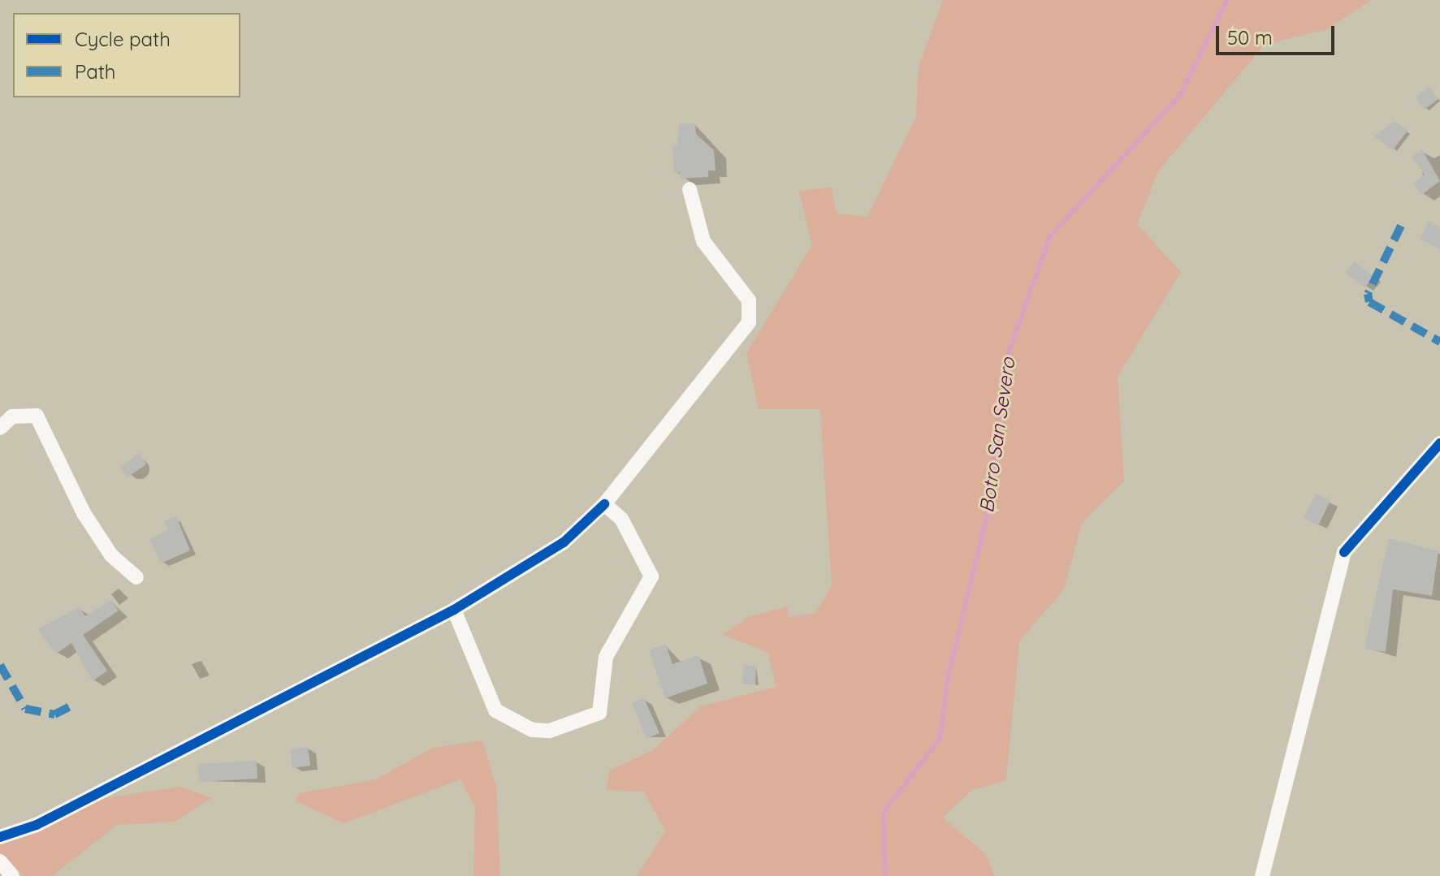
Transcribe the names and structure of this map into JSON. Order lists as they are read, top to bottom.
{
  "water": ["Botro San Severo"],
  "legend": ["Cycle path", "Path"],
  "scale_bar": "50 m"
}
